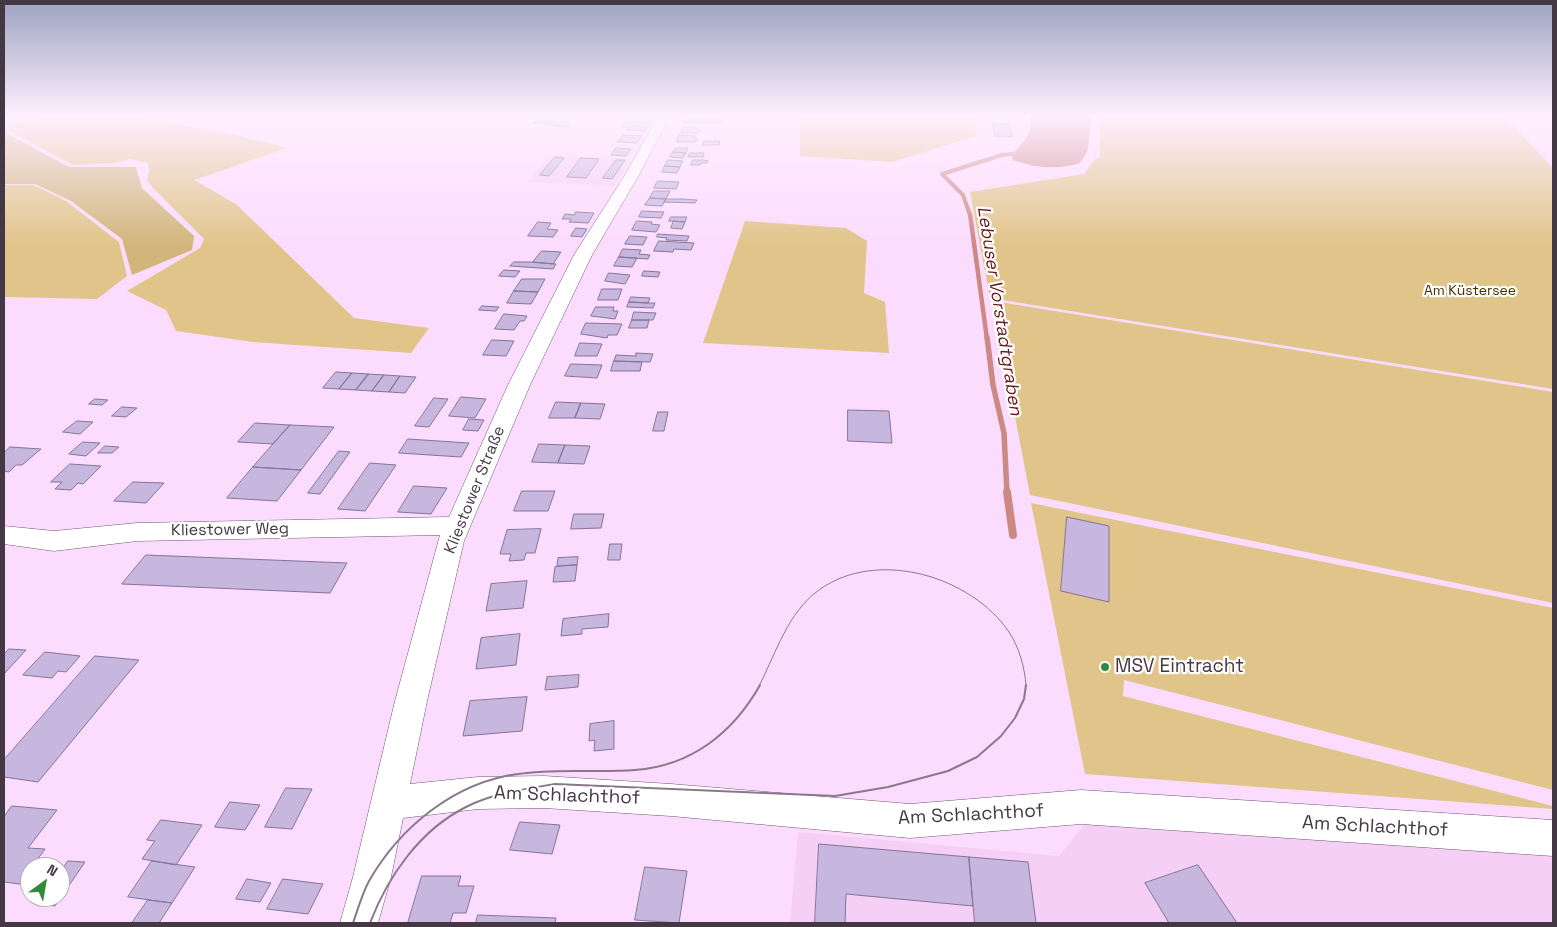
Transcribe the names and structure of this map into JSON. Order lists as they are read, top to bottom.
{
  "streets": {
    "street": ["Kliestower Straße", "Kliestower Weg", "Am Schlachthof"]
  },
  "crossings": [
    ["Kliestower Straße", "Kliestower Weg"],
    ["Kliestower Straße", "Am Schlachthof"]
  ],
  "water": ["Lebuser Vorstadtgraben"],
  "parks": ["Am Küstersee"],
  "places": ["MSV Eintracht"],
  "north": "top right"
}
